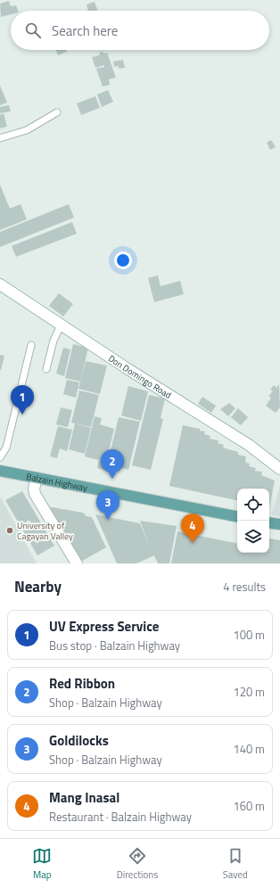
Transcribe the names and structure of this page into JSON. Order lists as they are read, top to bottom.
{
  "streets": {
    "main road": ["Don Domingo Road", "Balzain Highway"]
  },
  "places": ["University of Cagayan Valley"],
  "page": {
    "search": "Search here",
    "pins": [
      "1",
      "2",
      "3",
      "4"
    ],
    "heading": ["Nearby", "4 results"],
    "list": [
      {
        "mark": "1",
        "name": "UV Express Service",
        "note": "Bus stop · Balzain Highway",
        "value": "100 m"
      },
      {
        "mark": "2",
        "name": "Red Ribbon",
        "note": "Shop · Balzain Highway",
        "value": "120 m"
      },
      {
        "mark": "3",
        "name": "Goldilocks",
        "note": "Shop · Balzain Highway",
        "value": "140 m"
      },
      {
        "mark": "4",
        "name": "Mang Inasal",
        "note": "Restaurant · Balzain Highway",
        "value": "160 m"
      }
    ],
    "nav": ["Map", "Directions", "Saved"]
  }
}
